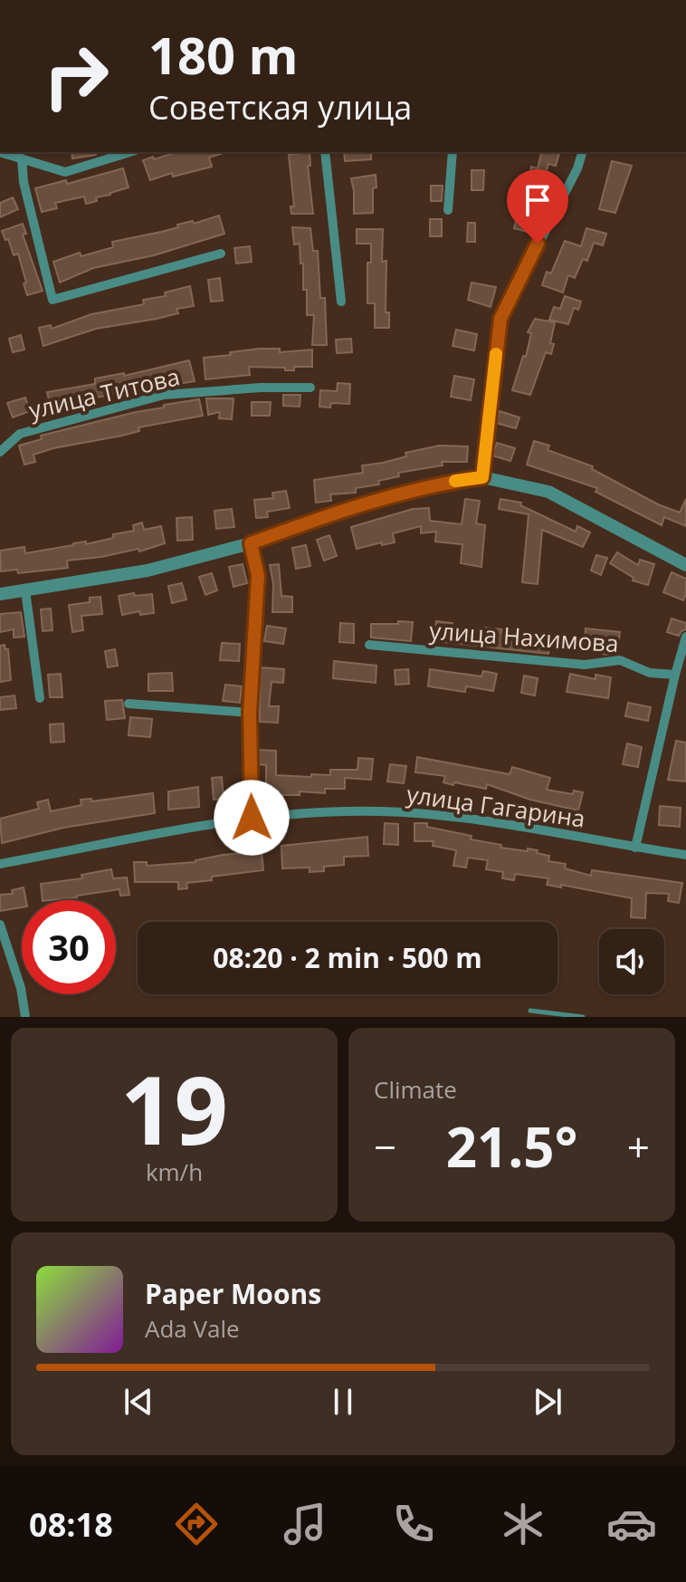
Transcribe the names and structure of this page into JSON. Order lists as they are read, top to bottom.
{
  "streets": {
    "street": ["улица Титова", "улица Нахимова", "улица Гагарина"]
  },
  "page": {
    "turn": ["180 m", "Советская улица"],
    "limit": "30",
    "trip": "08:20 · 2 min · 500 m",
    "tile": [
      ["19", "km/h"],
      "Climate"
    ],
    "heat": ["−", "21.5°", "+"],
    "song": ["Paper Moons", "Ada Vale"],
    "tabs": "08:18"
  }
}
